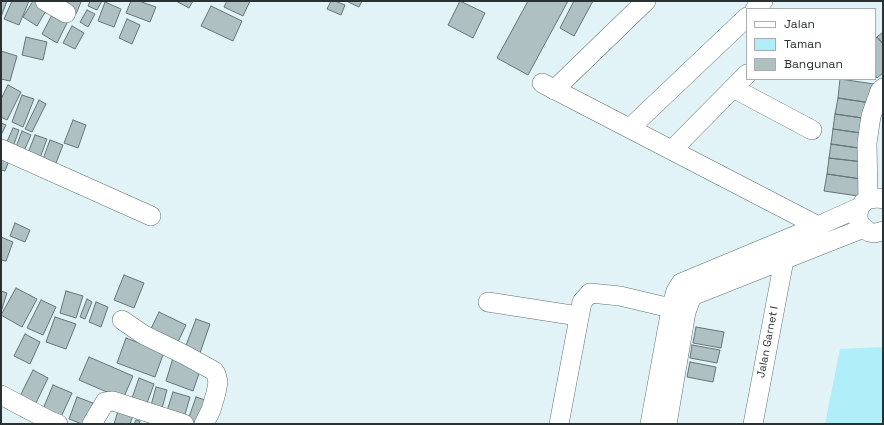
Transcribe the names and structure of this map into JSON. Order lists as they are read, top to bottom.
{
  "streets": {
    "street": ["Jalan Garnet I"]
  },
  "legend": ["Jalan", "Taman", "Bangunan"]
}
